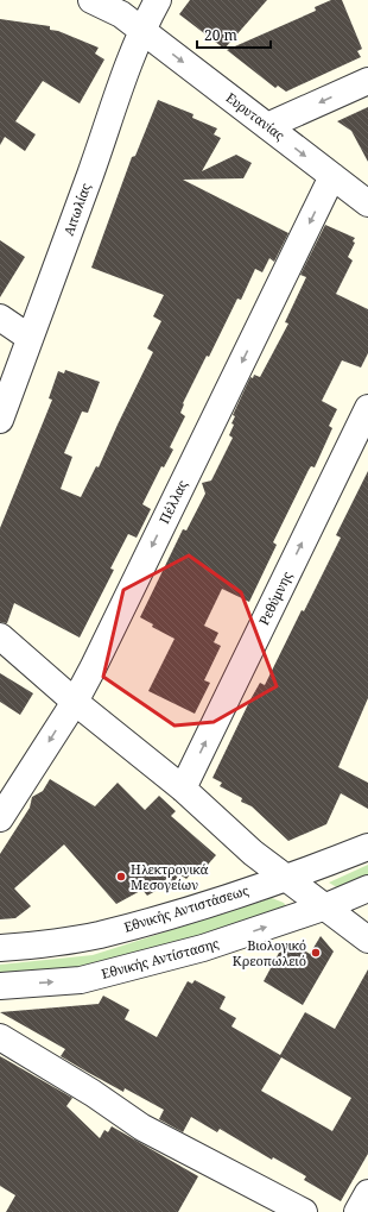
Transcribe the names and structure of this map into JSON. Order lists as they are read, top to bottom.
{
  "streets": {
    "street": [
      "Ευρυτανίας",
      "Αιτωλίας",
      "Πέλλας",
      "Ρεθύμνης",
      "Εθνικής Αντιστάσεως",
      "Εθνικής Αντίστασης"
    ]
  },
  "crossings": [
    ["Ευρυτανίας", "Αιτωλίας"],
    ["Ευρυτανίας", "Πέλλας"]
  ],
  "one_way": [
    "Ευρυτανίας",
    "Πέλλας",
    "Ρεθύμνης",
    "Εθνικής Αντίστασης"
  ],
  "places": ["Ηλεκτρονικά Μεσογείων", "Βιολογικό Κρεοπωλειό"],
  "scale_bar": "20 m"
}
